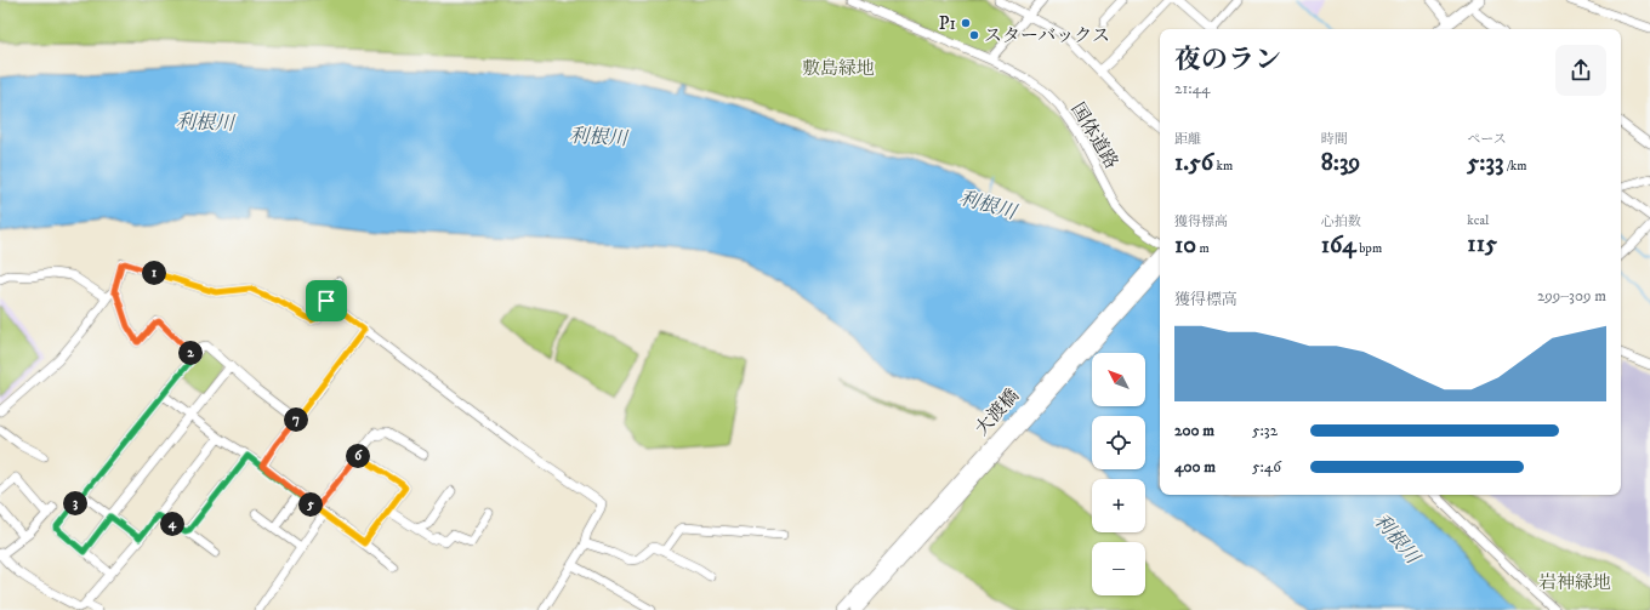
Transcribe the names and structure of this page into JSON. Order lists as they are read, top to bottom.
{
  "streets": {
    "main road": ["大渡橋"],
    "street": ["国体道路"]
  },
  "water": ["利根川"],
  "parks": ["敷島緑地", "岩神緑地"],
  "places": ["P1", "スターバックス"],
  "north": "top left",
  "page": {
    "heading": ["夜のラン", "21:44"],
    "stats": [
      ["距離", "1.56 km"],
      ["時間", "8:39"],
      ["ペース", "5:33 /km"],
      ["獲得標高", "10 m"],
      ["心拍数", "164 bpm"],
      ["kcal", "115"]
    ],
    "pins": [
      "1",
      "2",
      "7",
      "6",
      "3",
      "5",
      "4"
    ],
    "chart": ["獲得標高", "299–309 m"],
    "map_buttons": ["+", "−"],
    "list": [
      {
        "name": "200 m",
        "note": "5:32"
      },
      {
        "name": "400 m",
        "note": "5:46"
      }
    ]
  }
}
